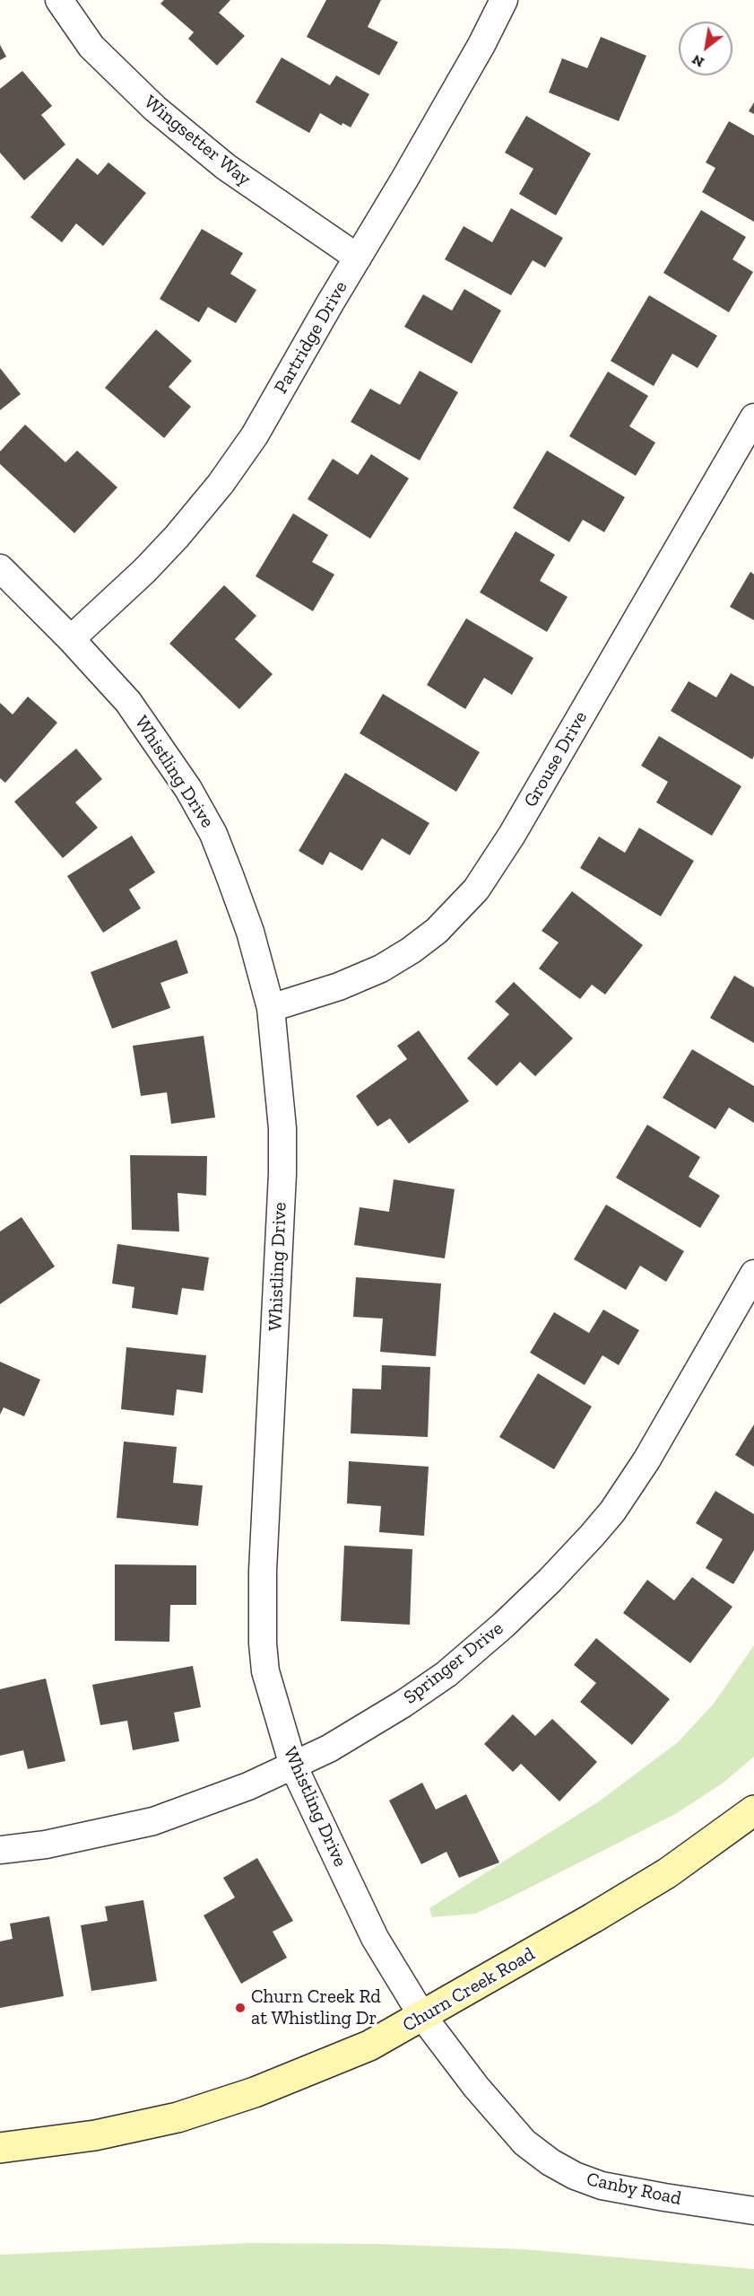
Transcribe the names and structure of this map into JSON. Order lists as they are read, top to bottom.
{
  "streets": {
    "main road": ["Churn Creek Road"],
    "street": [
      "Wingsetter Way",
      "Partridge Drive",
      "Grouse Drive",
      "Whistling Drive",
      "Springer Drive",
      "Canby Road"
    ]
  },
  "crossings": [
    ["Wingsetter Way", "Partridge Drive"],
    ["Partridge Drive", "Whistling Drive"],
    ["Grouse Drive", "Whistling Drive"],
    ["Whistling Drive", "Springer Drive"],
    ["Whistling Drive", "Churn Creek Road"],
    ["Whistling Drive", "Canby Road"],
    ["Churn Creek Road", "Canby Road"]
  ],
  "places": ["Churn Creek Rd at Whistling Dr"],
  "north": "bottom left"
}
